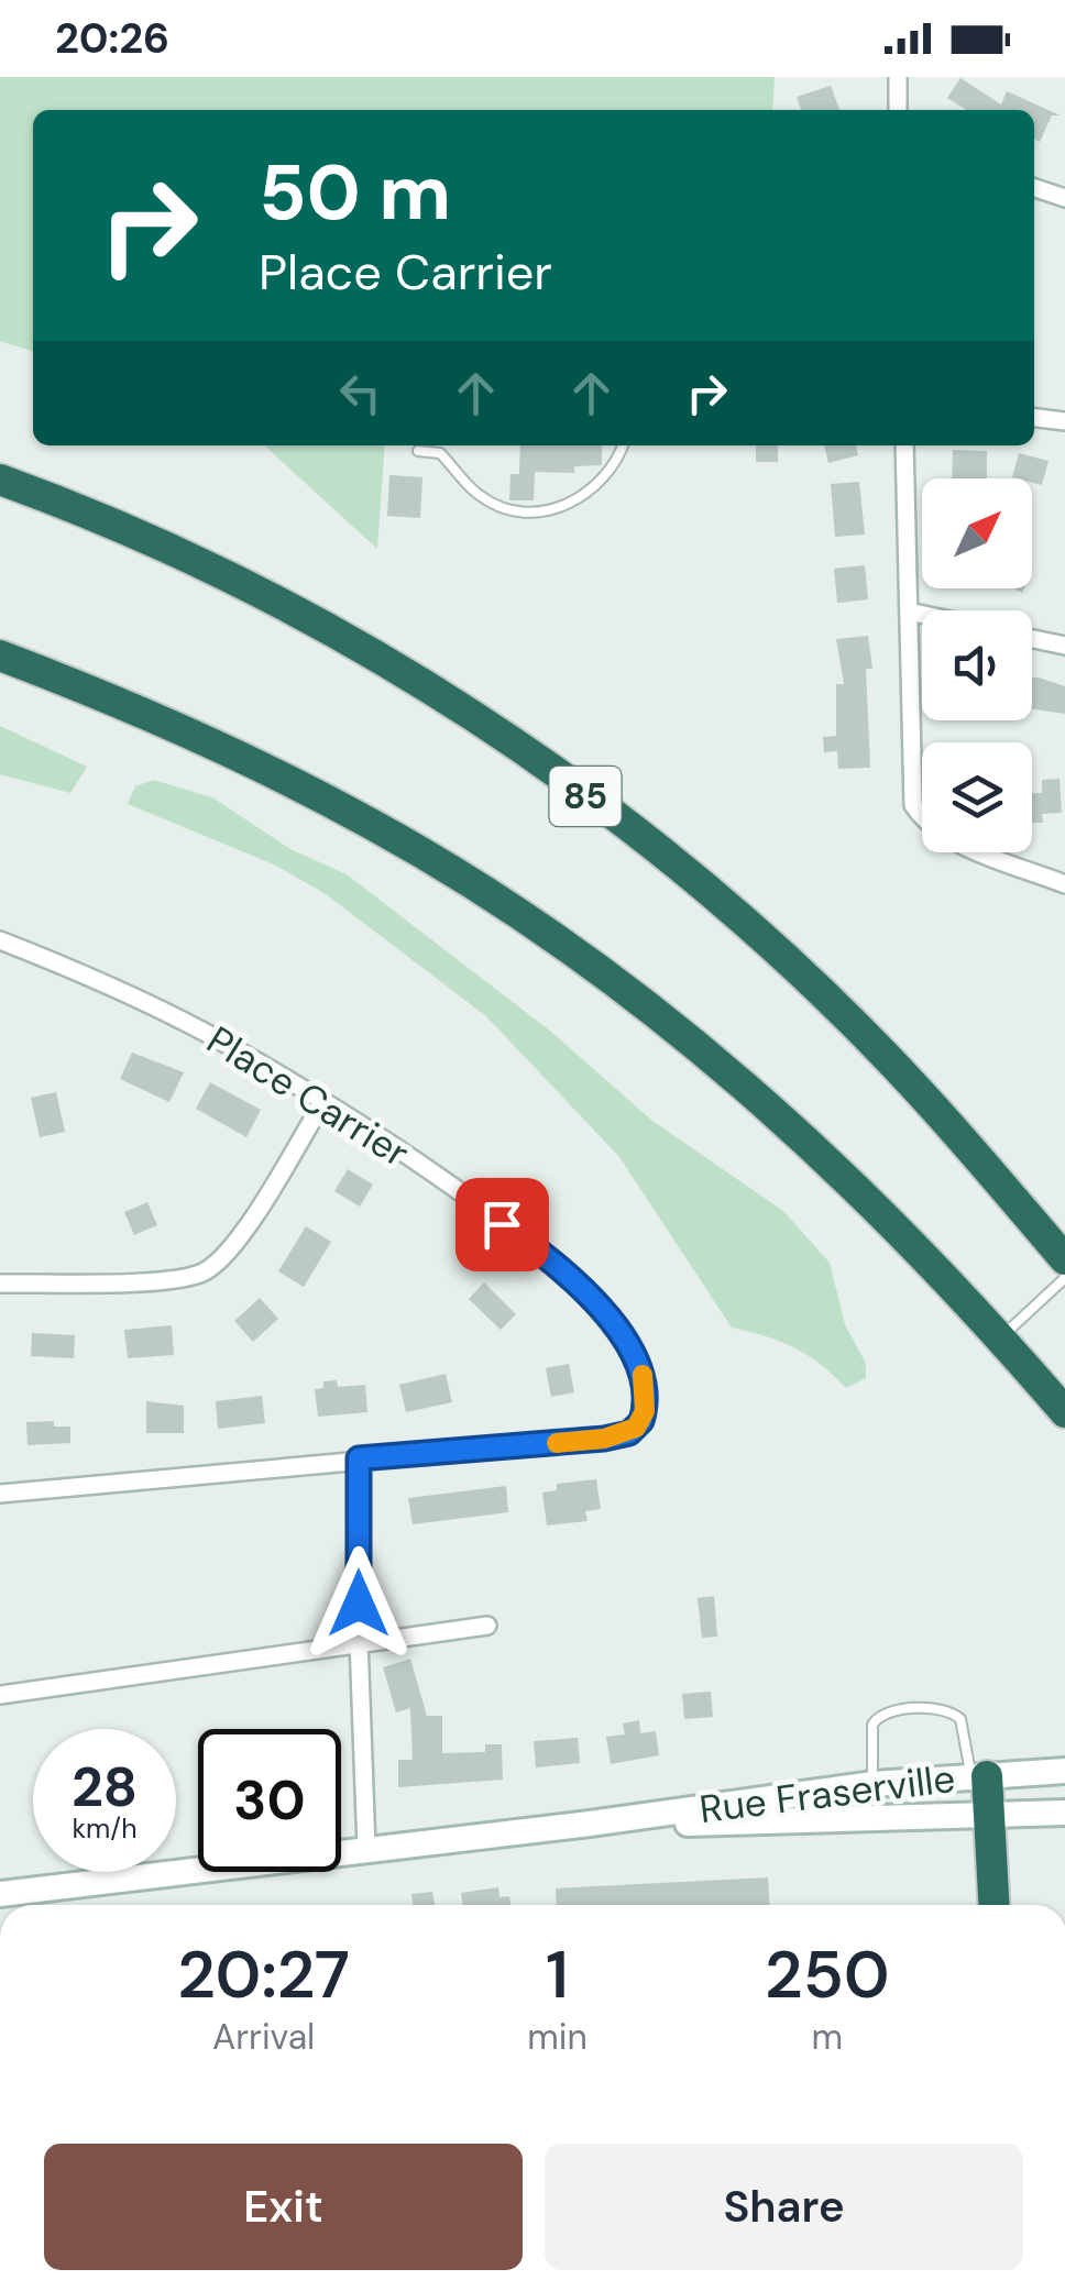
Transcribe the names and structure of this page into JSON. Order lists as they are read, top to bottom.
{
  "streets": {
    "highway": ["85"],
    "street": ["Place Carrier", "Rue Fraserville"]
  },
  "north": "top right",
  "page": {
    "status": "20:26",
    "turn": ["50 m", "Place Carrier"],
    "speed": "28 km/h",
    "limit": "30",
    "eta": [
      "20:27",
      "Arrival",
      "1",
      "min",
      "250",
      "m"
    ],
    "buttons": ["Exit", "Share"]
  }
}
